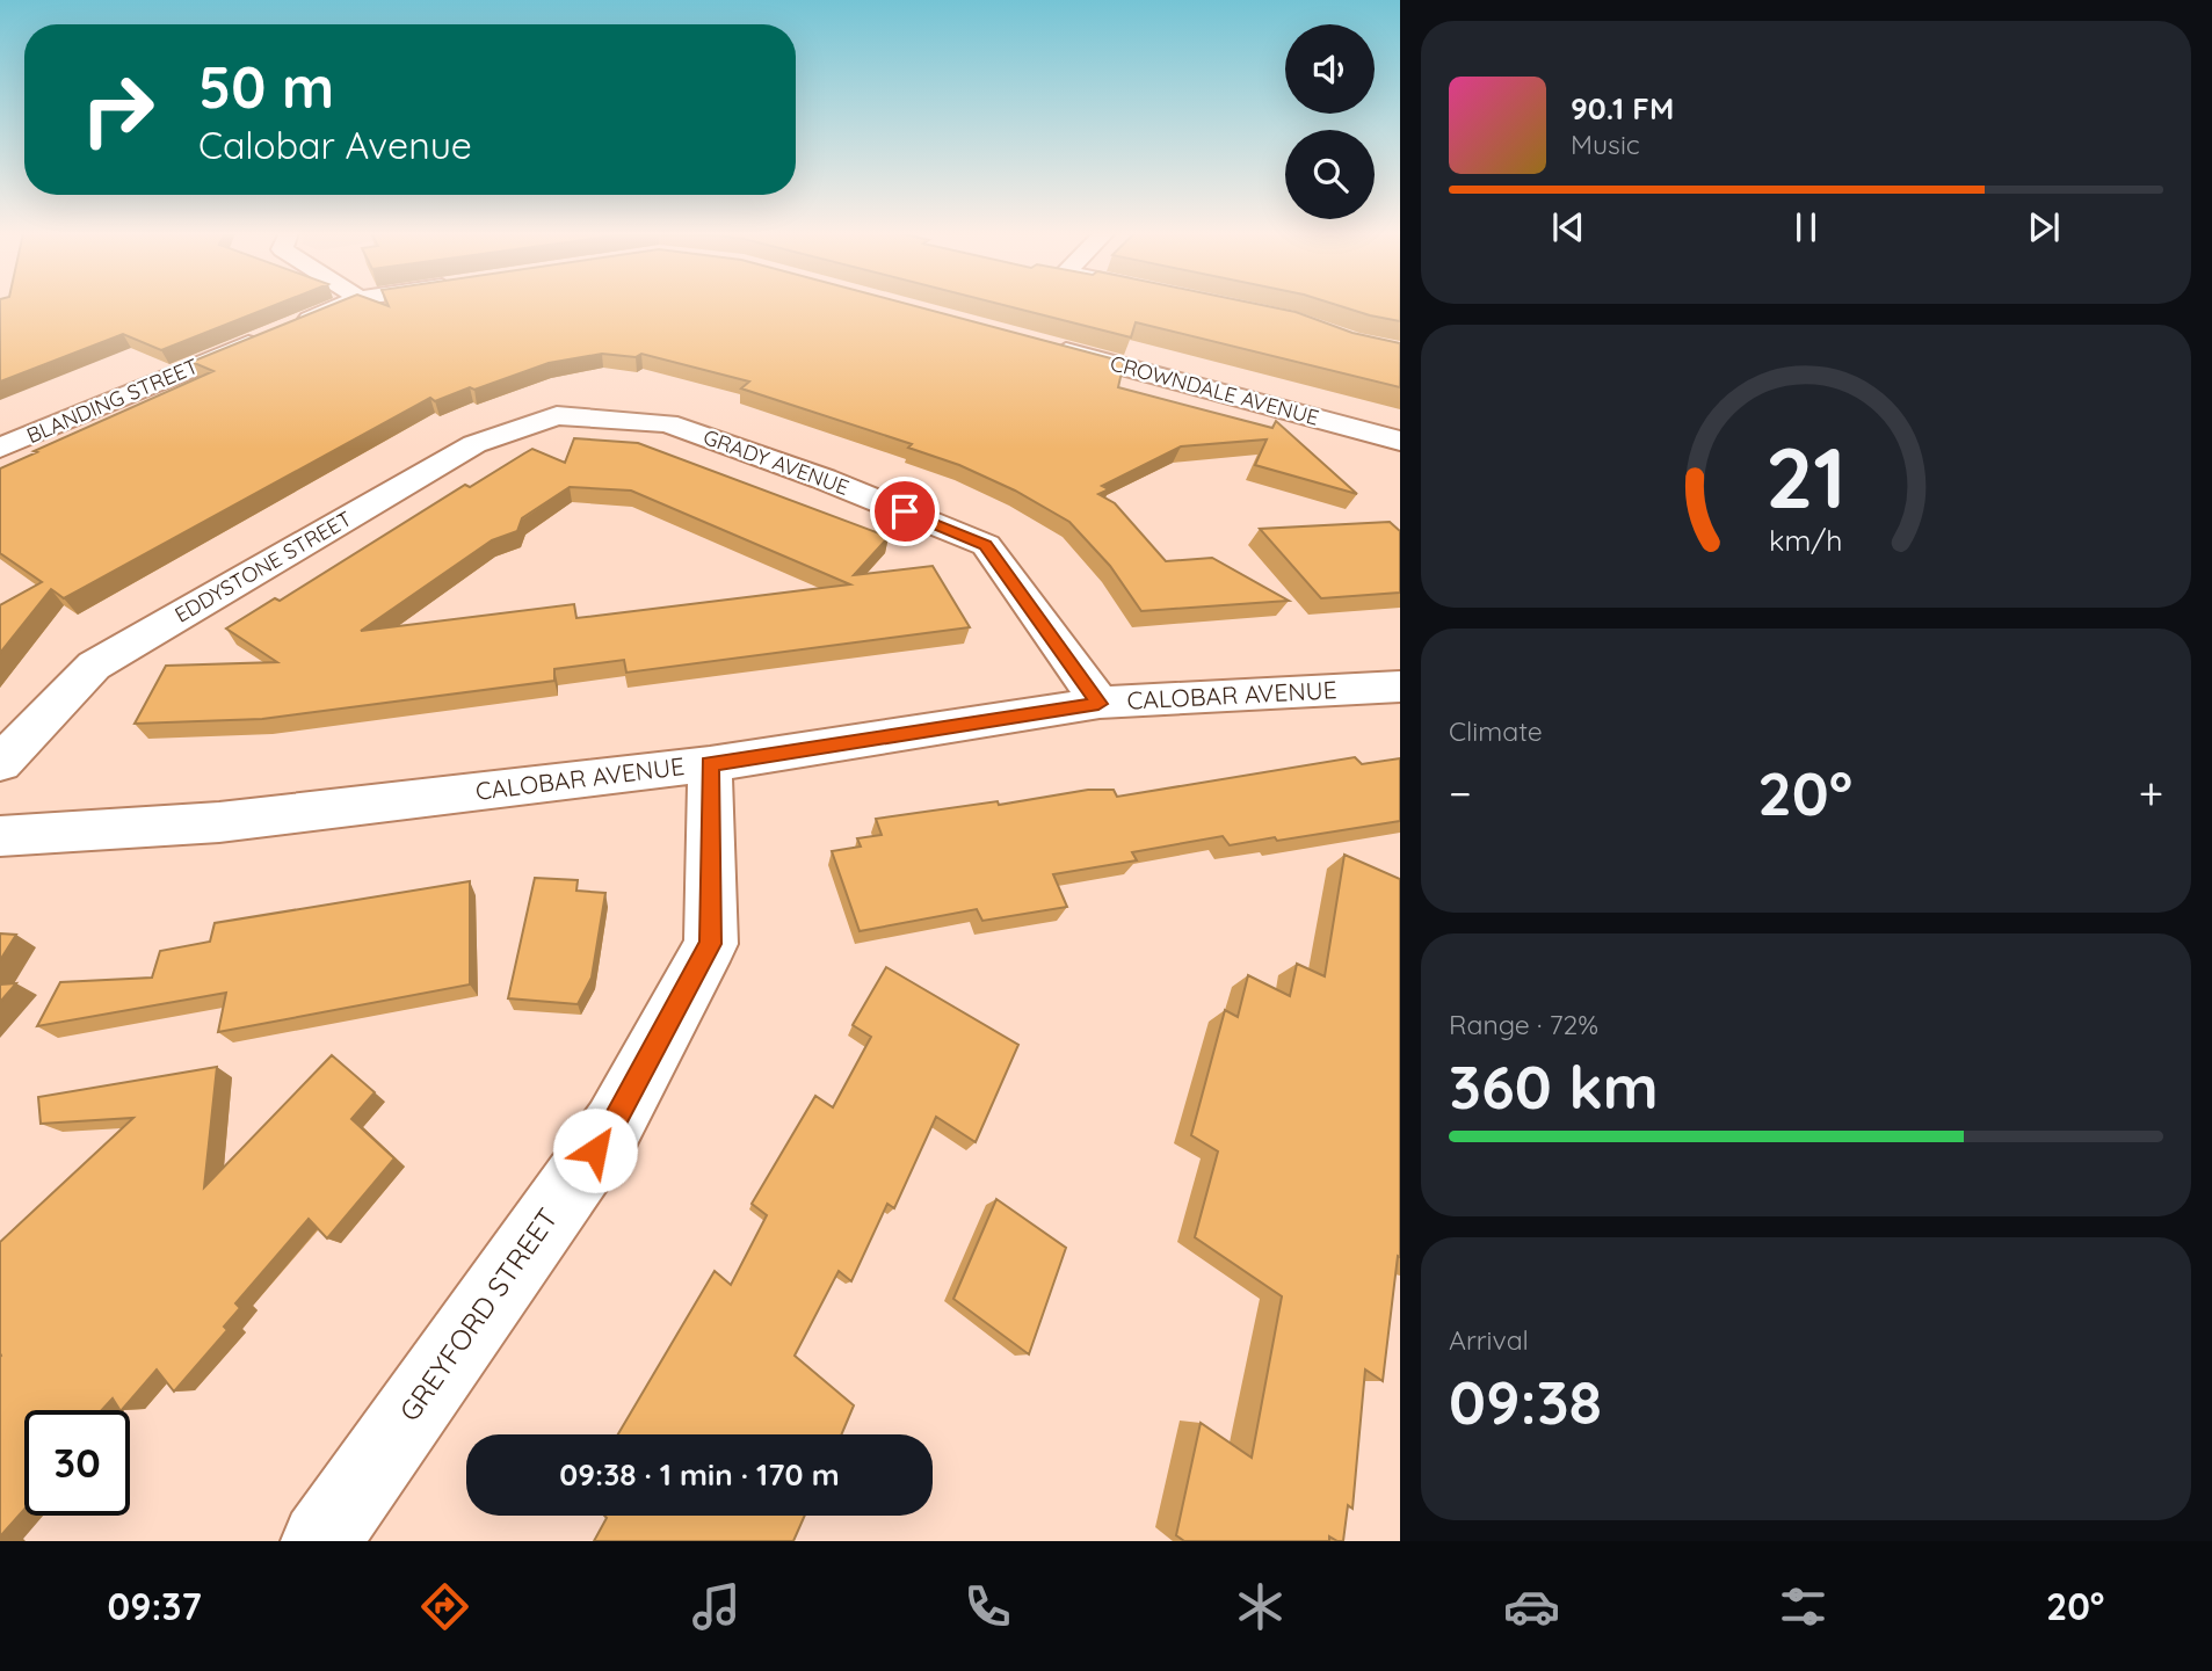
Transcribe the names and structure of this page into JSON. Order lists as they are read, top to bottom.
{
  "streets": {
    "street": [
      "CROWNDALE AVENUE",
      "BLANDING STREET",
      "GRADY AVENUE",
      "EDDYSTONE STREET",
      "CALOBAR AVENUE",
      "GREYFORD STREET"
    ]
  },
  "crossings": [
    ["GRADY AVENUE", "EDDYSTONE STREET"],
    ["GRADY AVENUE", "CALOBAR AVENUE"],
    ["CALOBAR AVENUE", "GREYFORD STREET"]
  ],
  "page": {
    "turn": ["50 m", "Calobar Avenue"],
    "song": ["90.1 FM", "Music"],
    "tile": [
      "Climate",
      ["Range · 72%", "360 km"],
      ["Arrival", "09:38"]
    ],
    "heat": ["−", "20°", "+"],
    "limit": "30",
    "trip": "09:38 · 1 min · 170 m",
    "tabs": ["09:37", "20°"],
    "gauge": ["21", "km/h"]
  }
}
